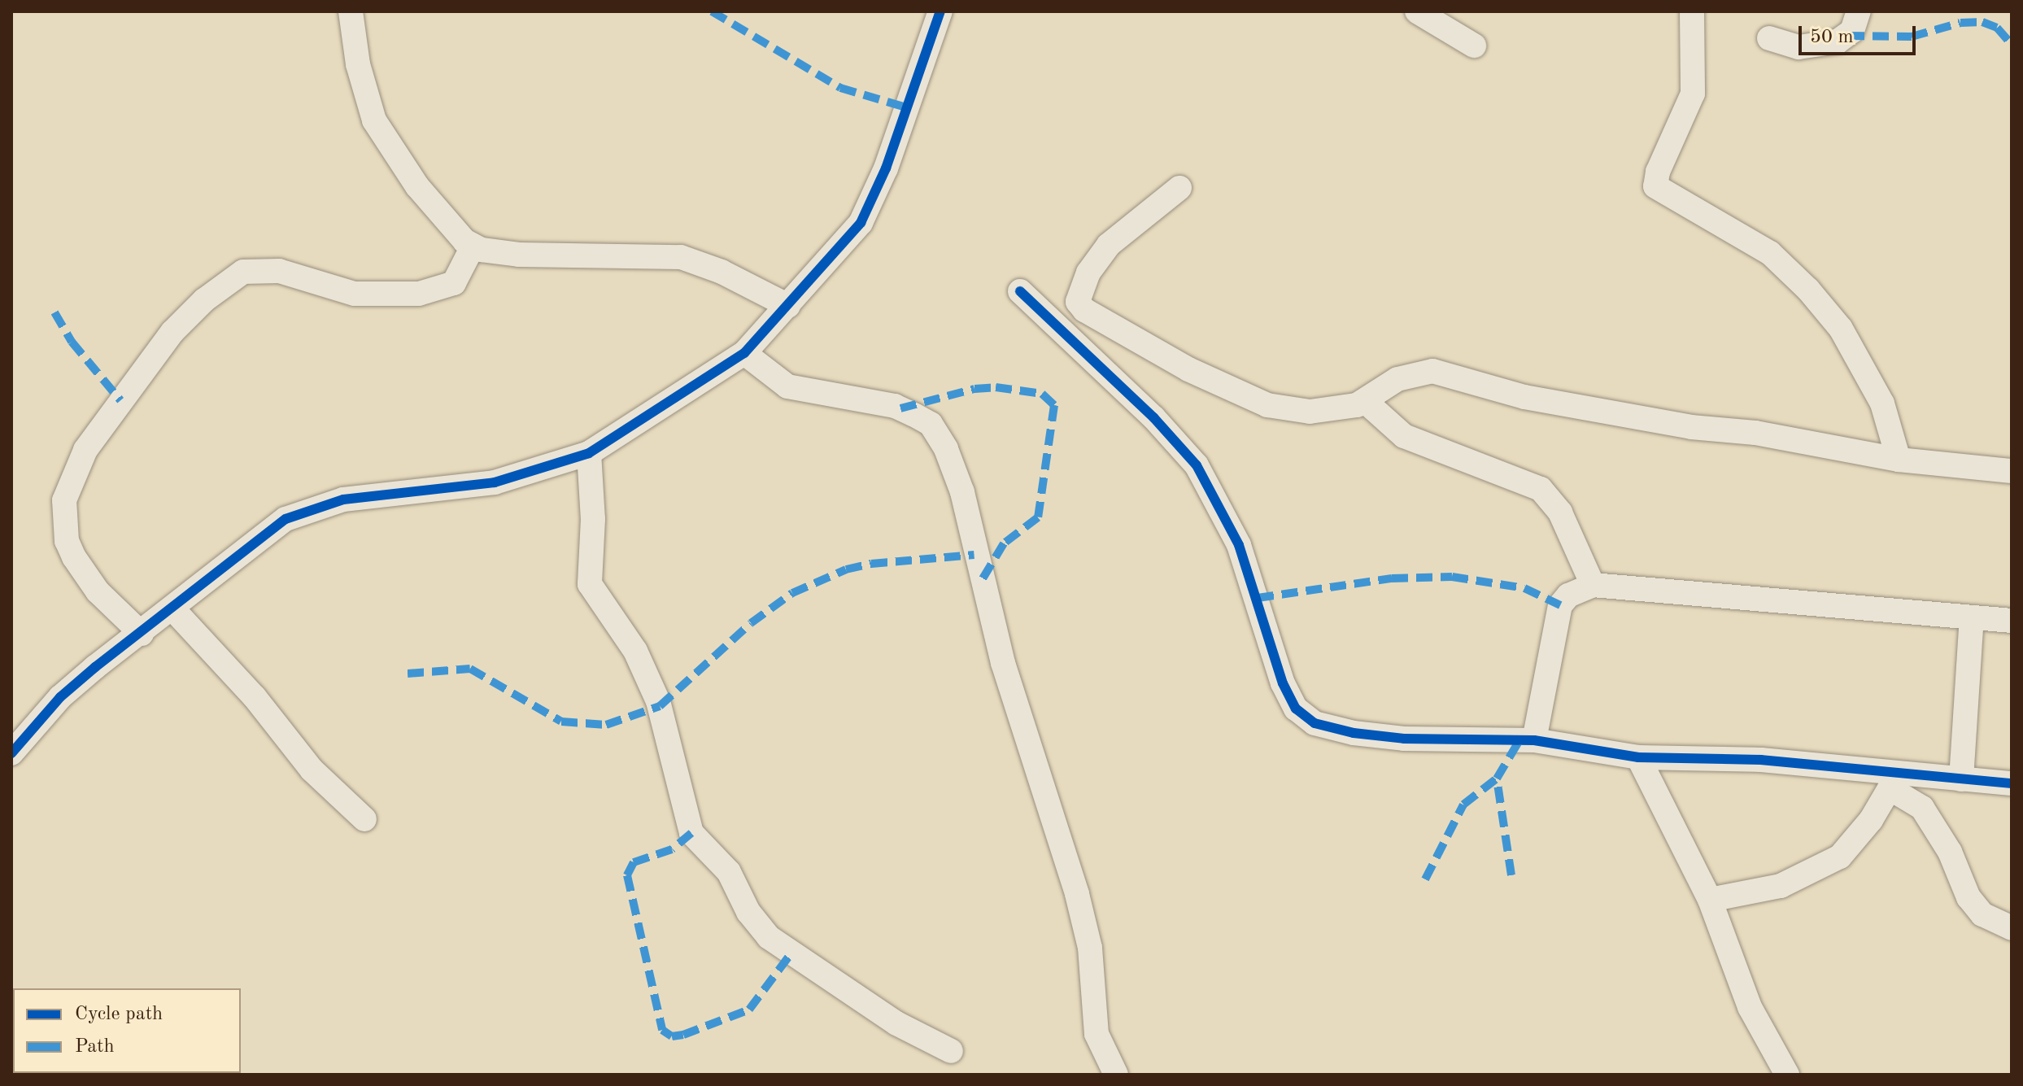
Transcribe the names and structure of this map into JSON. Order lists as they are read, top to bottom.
{
  "legend": ["Cycle path", "Path"],
  "scale_bar": "50 m"
}
